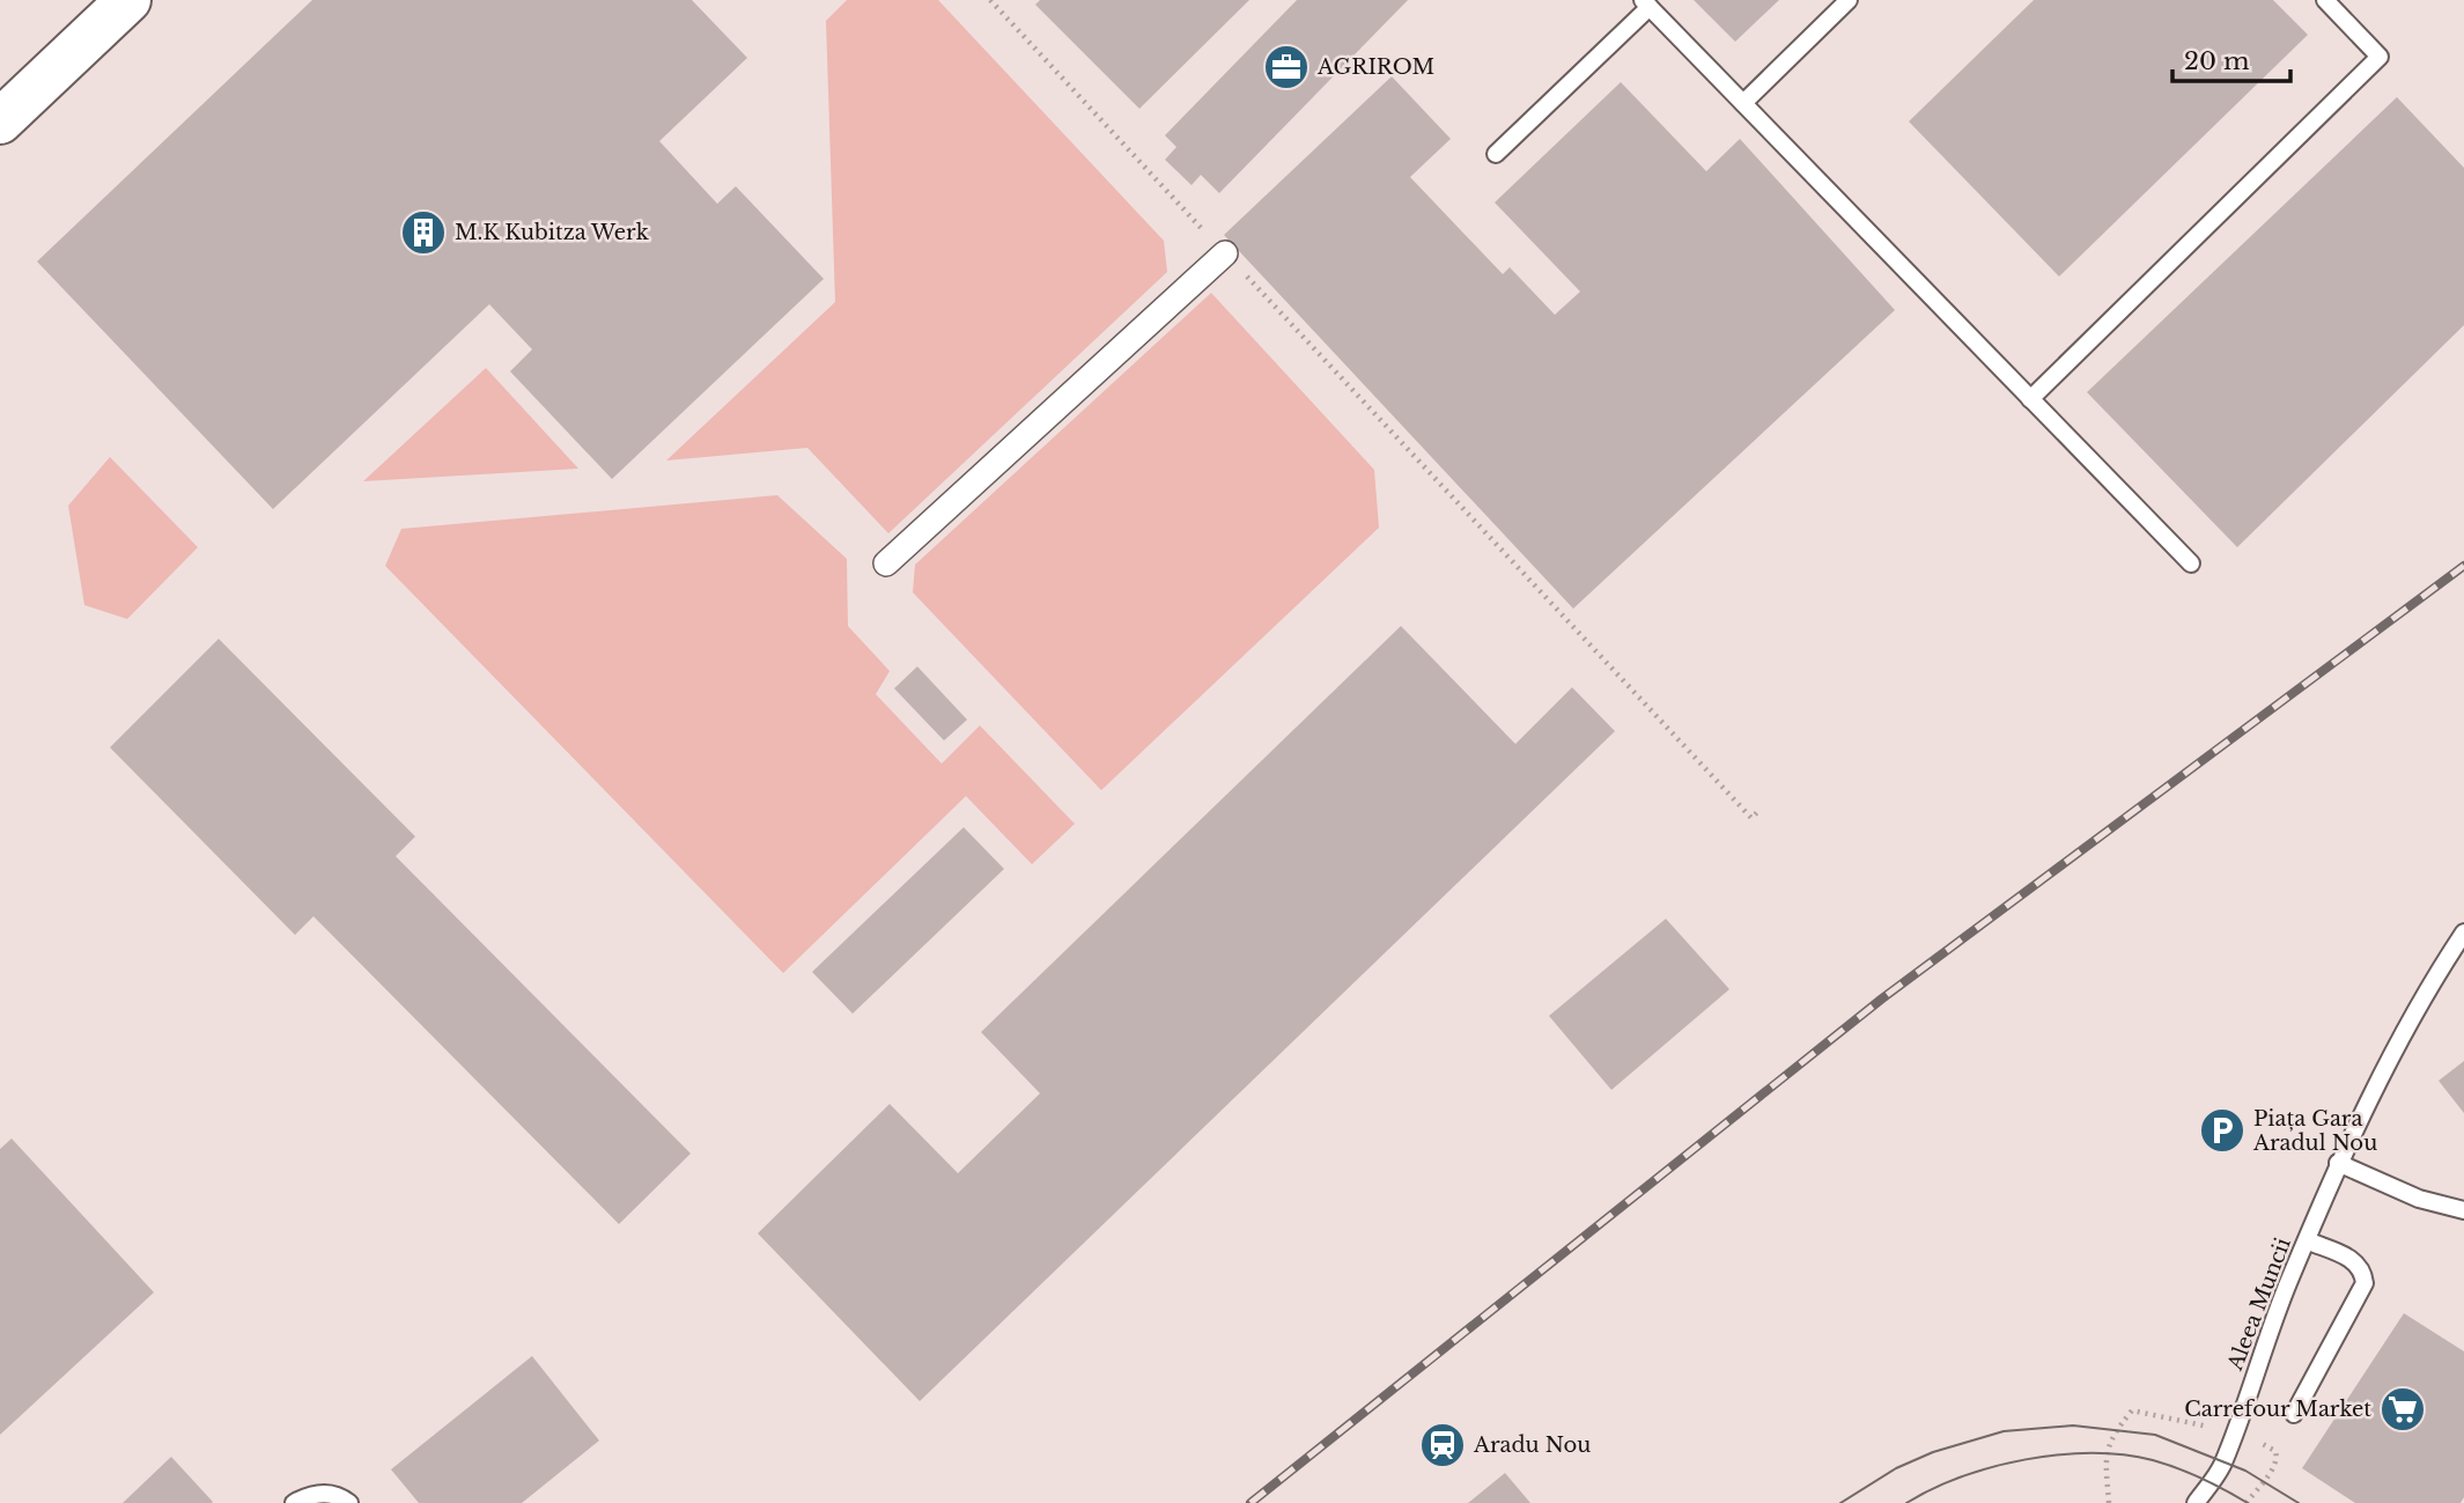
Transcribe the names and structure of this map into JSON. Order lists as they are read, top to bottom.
{
  "streets": {
    "lane": ["Aleea Muncii"]
  },
  "places": {
    "office": ["AGRIROM"],
    "building": ["M.K Kubitza Werk"],
    "parking": ["Piața Gara Aradul Nou"],
    "supermarket": ["Carrefour Market"],
    "station": ["Aradu Nou"]
  },
  "scale_bar": "20 m"
}
